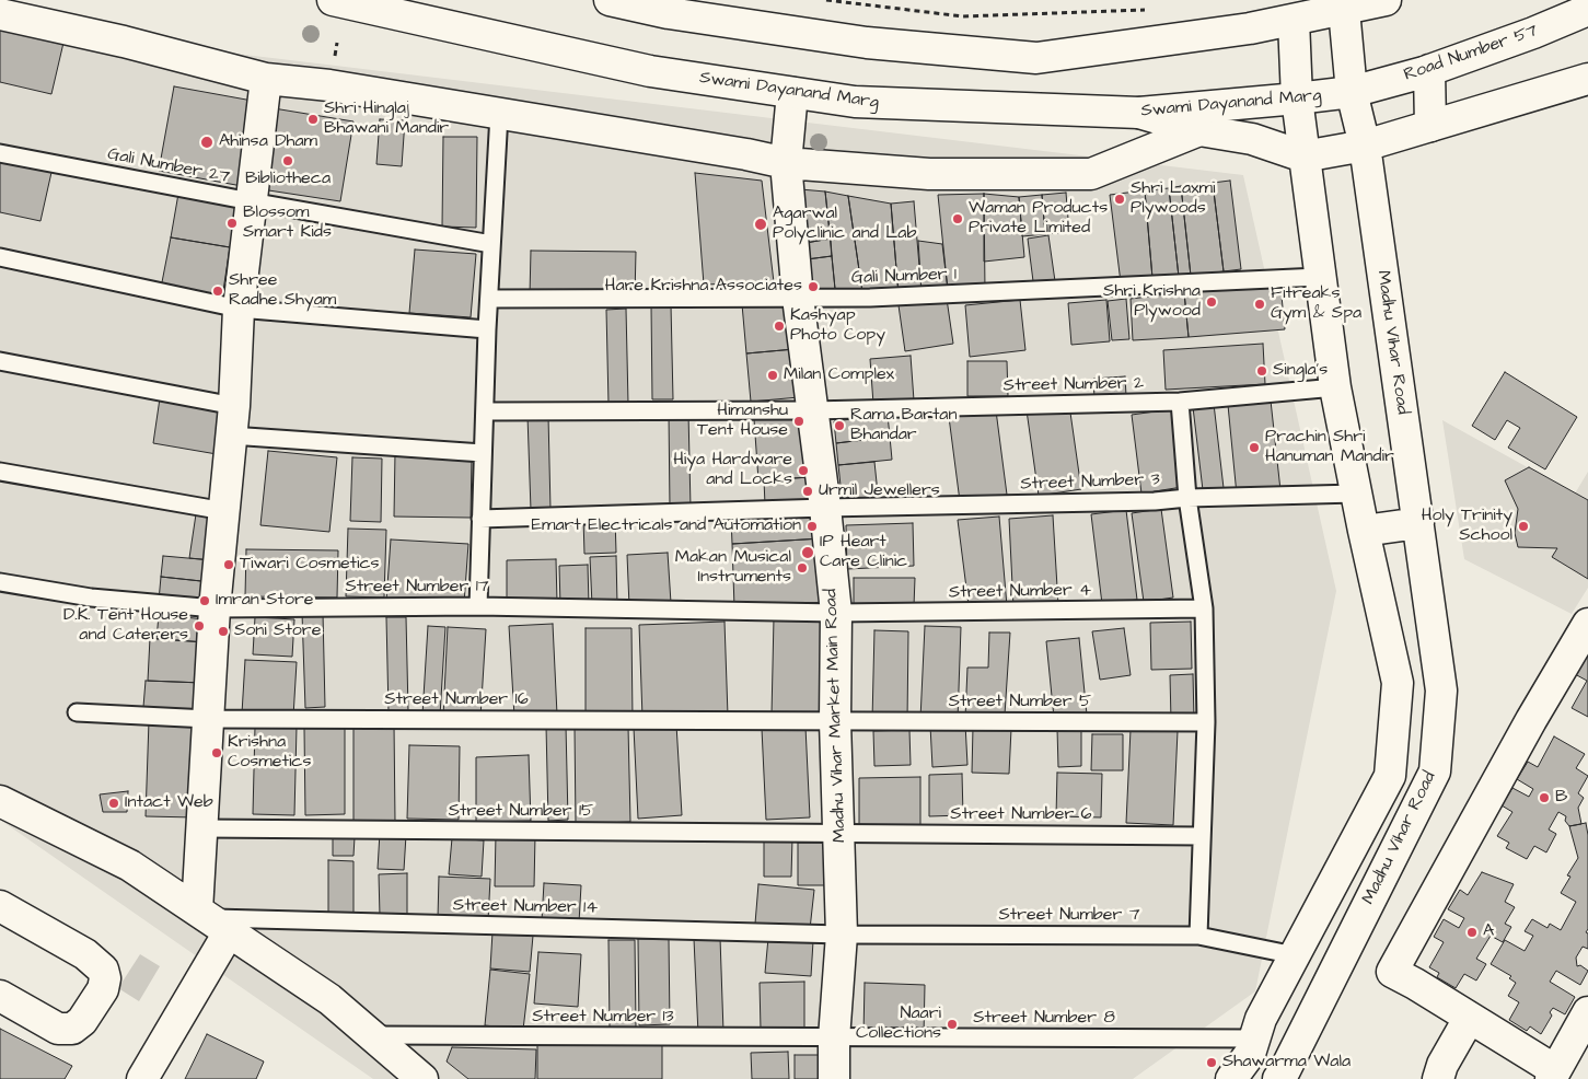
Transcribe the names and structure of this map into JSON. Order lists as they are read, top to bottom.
{
  "streets": {
    "street": [
      "Road Number 57",
      "Swami Dayanand Marg",
      "Madhu Vihar Road",
      "Madhu Vihar Market Main Road"
    ],
    "lane": [
      "Gali Number 27",
      "Gali Number 1",
      "Street Number 2",
      "Street Number 3",
      "Street Number 17",
      "Street Number 4",
      "Street Number 16",
      "Street Number 5",
      "Street Number 15",
      "Street Number 6",
      "Street Number 14",
      "Street Number 7",
      "Street Number 13",
      "Street Number 8"
    ]
  },
  "crossings": [
    ["Road Number 57", "Swami Dayanand Marg"],
    ["Road Number 57", "Madhu Vihar Road"],
    ["Swami Dayanand Marg", "Madhu Vihar Road"],
    ["Swami Dayanand Marg", "Madhu Vihar Market Main Road"],
    ["Gali Number 1", "Madhu Vihar Road"],
    ["Gali Number 1", "Madhu Vihar Market Main Road"],
    ["Madhu Vihar Road", "Street Number 2"],
    ["Madhu Vihar Road", "Street Number 3"],
    ["Madhu Vihar Road", "Street Number 7"],
    ["Madhu Vihar Road", "Street Number 8"],
    ["Street Number 2", "Madhu Vihar Market Main Road"],
    ["Street Number 3", "Madhu Vihar Market Main Road"],
    ["Street Number 17", "Street Number 4"],
    ["Street Number 17", "Madhu Vihar Market Main Road"],
    ["Street Number 4", "Madhu Vihar Market Main Road"],
    ["Street Number 16", "Street Number 5"],
    ["Street Number 16", "Madhu Vihar Market Main Road"],
    ["Street Number 5", "Madhu Vihar Market Main Road"],
    ["Madhu Vihar Market Main Road", "Street Number 15"],
    ["Madhu Vihar Market Main Road", "Street Number 6"],
    ["Madhu Vihar Market Main Road", "Street Number 14"],
    ["Madhu Vihar Market Main Road", "Street Number 7"],
    ["Madhu Vihar Market Main Road", "Street Number 13"],
    ["Madhu Vihar Market Main Road", "Street Number 8"],
    ["Street Number 15", "Street Number 6"],
    ["Street Number 14", "Street Number 7"],
    ["Street Number 13", "Street Number 8"]
  ],
  "places": [
    "Shri Hinglaj Bhawani Mandir",
    "Ahinsa Dham",
    "Bibliotheca",
    "Shri Laxmi Plywoods",
    "Waman Products Private Limited",
    "Blossom Smart Kids",
    "Agarwal Polyclinic and Lab",
    "Hare Krishna Associates",
    "Shree Radhe Shyam",
    "Shri Krishna Plywood",
    "Fitreaks Gym & Spa",
    "Kashyap Photo Copy",
    "Singla's",
    "Milan Complex",
    "Himanshu Tent House",
    "Rama Bartan Bhandar",
    "Prachin Shri Hanuman Mandir",
    "Hiya Hardware and Locks",
    "Urmil Jewellers",
    "Emart Electricals and Automation",
    "Holy Trinity School",
    "IP Heart Care Clinic",
    "Tiwari Cosmetics",
    "Makan Musical Instruments",
    "Imran Store",
    "D.K. Tent House and Caterers",
    "Soni Store",
    "Krishna Cosmetics",
    "B",
    "Intact Web",
    "A",
    "Naari Collections",
    "Shawarma Wala"
  ]
}
